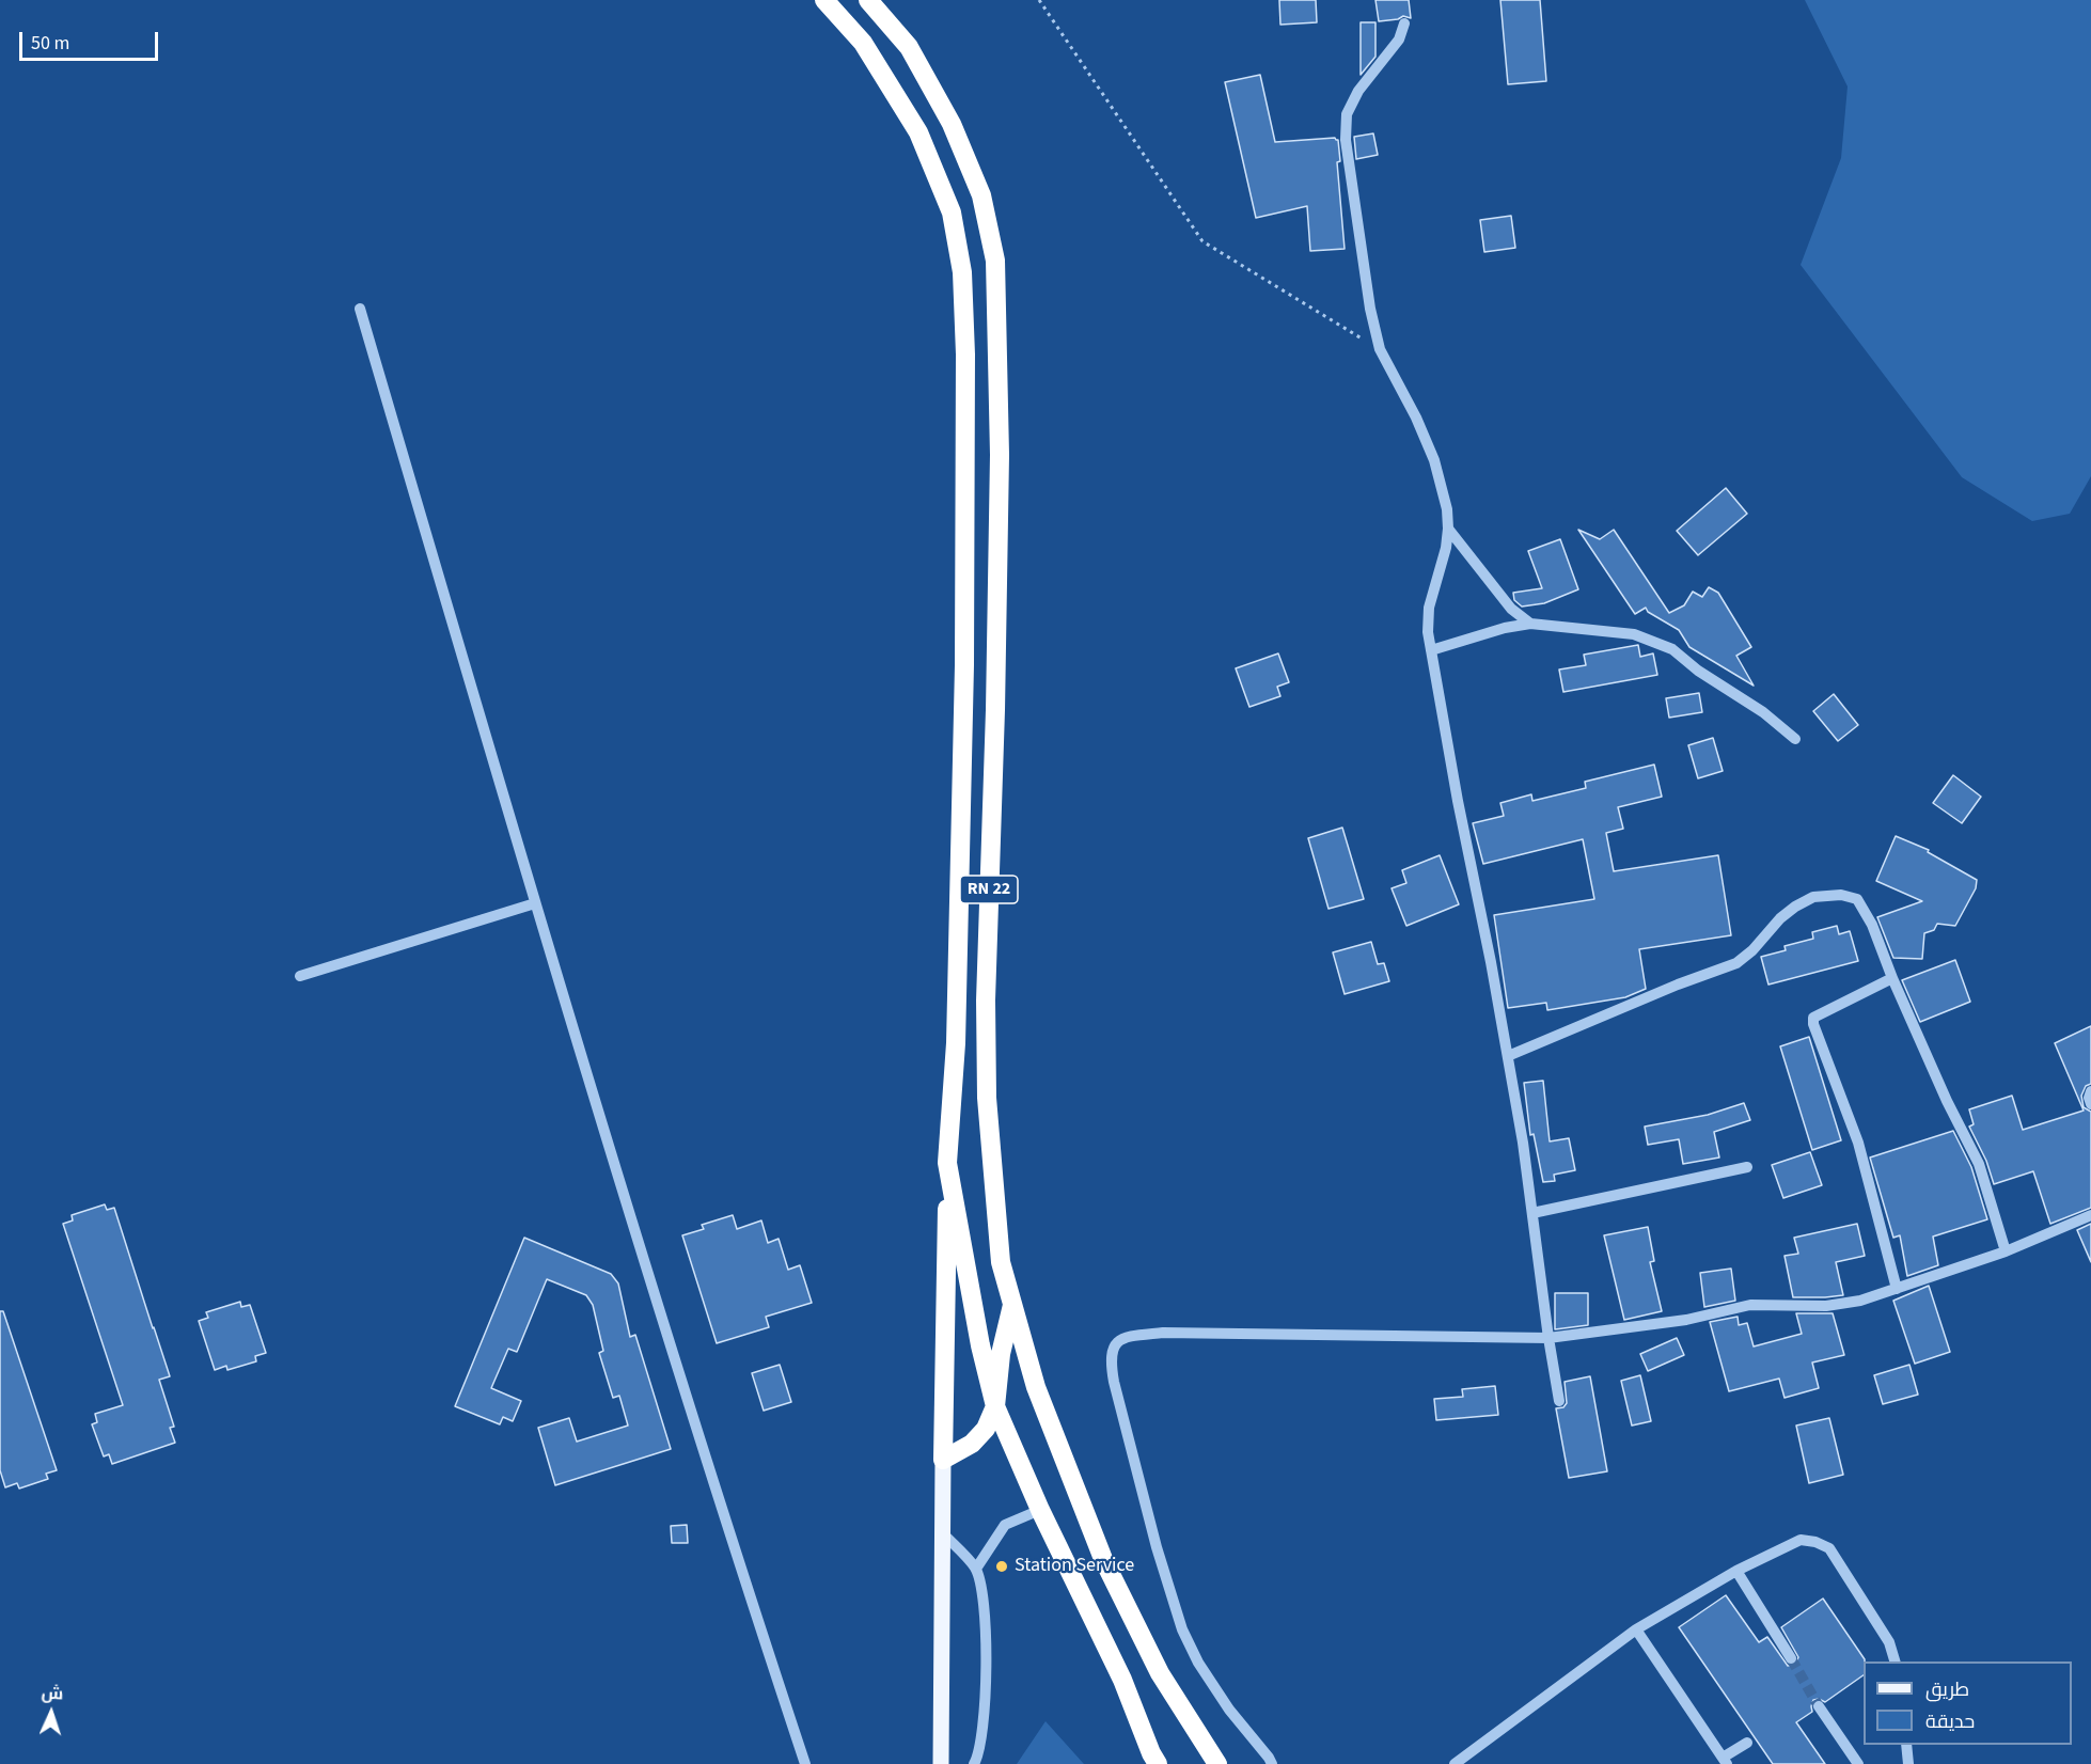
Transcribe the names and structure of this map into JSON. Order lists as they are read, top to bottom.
{
  "streets": {
    "highway": ["RN 22"]
  },
  "places": ["Station Service"],
  "legend": ["طريق", "حديقة"],
  "scale_bar": "50 m",
  "north": "top"
}
